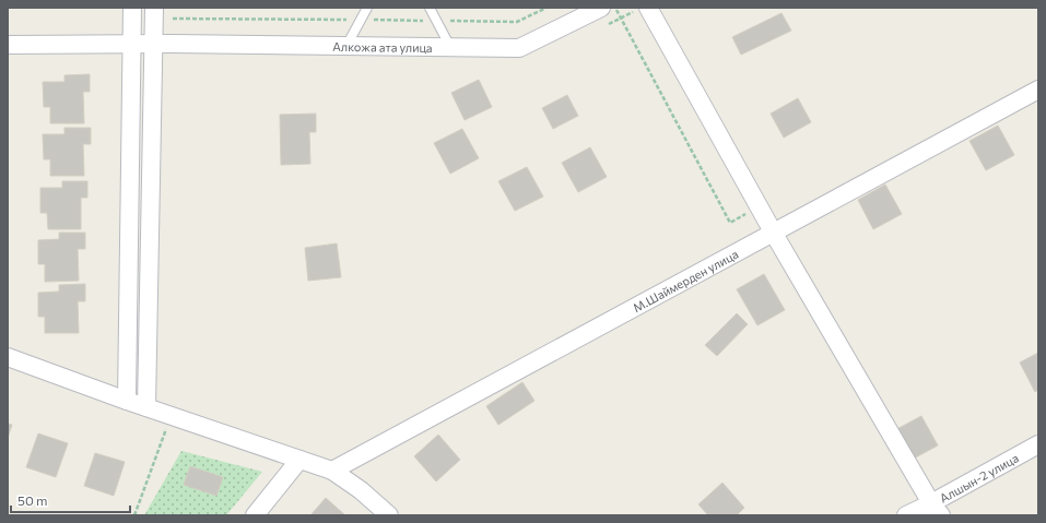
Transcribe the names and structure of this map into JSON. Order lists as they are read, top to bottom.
{
  "streets": {
    "street": ["Алкожа ата улица", "М.Шаймерден улица", "Алшын-2 улица"]
  },
  "scale_bar": "50 m"
}
